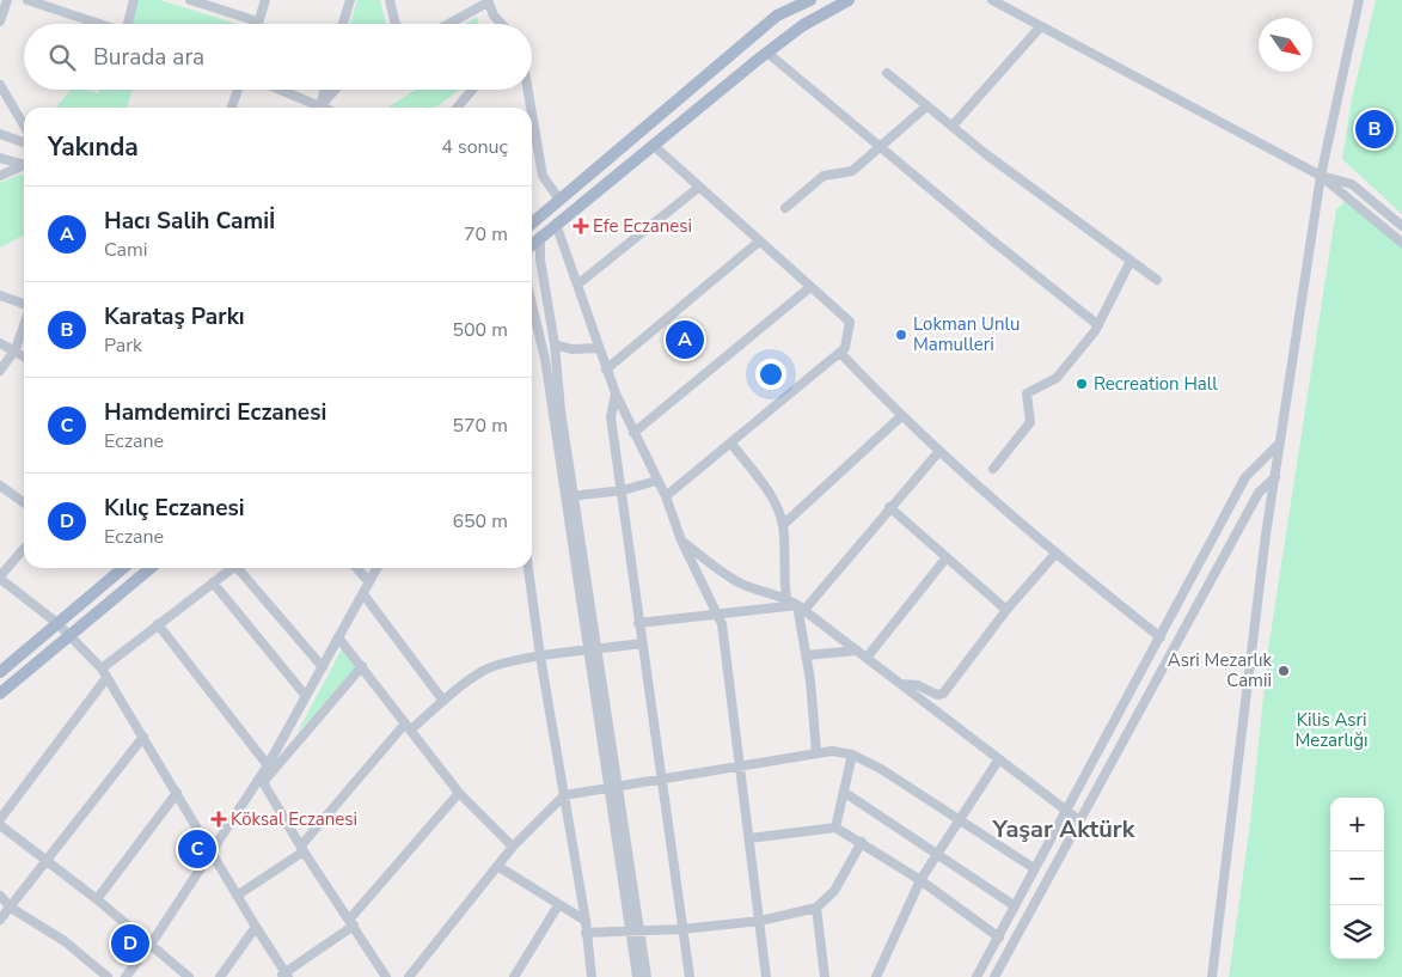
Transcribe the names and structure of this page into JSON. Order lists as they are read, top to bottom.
{
  "districts": ["Yaşar Aktürk"],
  "parks": ["Kilis Asri Mezarlığı"],
  "places": {
    "health": ["Efe Eczanesi", "Köksal Eczanesi"],
    "other": ["Lokman Unlu Mamulleri", "Recreation Hall", "Asri Mezarlık Camii"]
  },
  "north": "bottom right",
  "page": {
    "search": "Burada ara",
    "pins": [
      "B",
      "A",
      "C",
      "D"
    ],
    "heading": ["Yakında", "4 sonuç"],
    "list": [
      {
        "mark": "A",
        "name": "Hacı Salih Camiİ",
        "note": "Cami",
        "value": "70 m"
      },
      {
        "mark": "B",
        "name": "Karataş Parkı",
        "note": "Park",
        "value": "500 m"
      },
      {
        "mark": "C",
        "name": "Hamdemirci Eczanesi",
        "note": "Eczane",
        "value": "570 m"
      },
      {
        "mark": "D",
        "name": "Kılıç Eczanesi",
        "note": "Eczane",
        "value": "650 m"
      }
    ],
    "map_buttons": ["+", "−"]
  }
}
